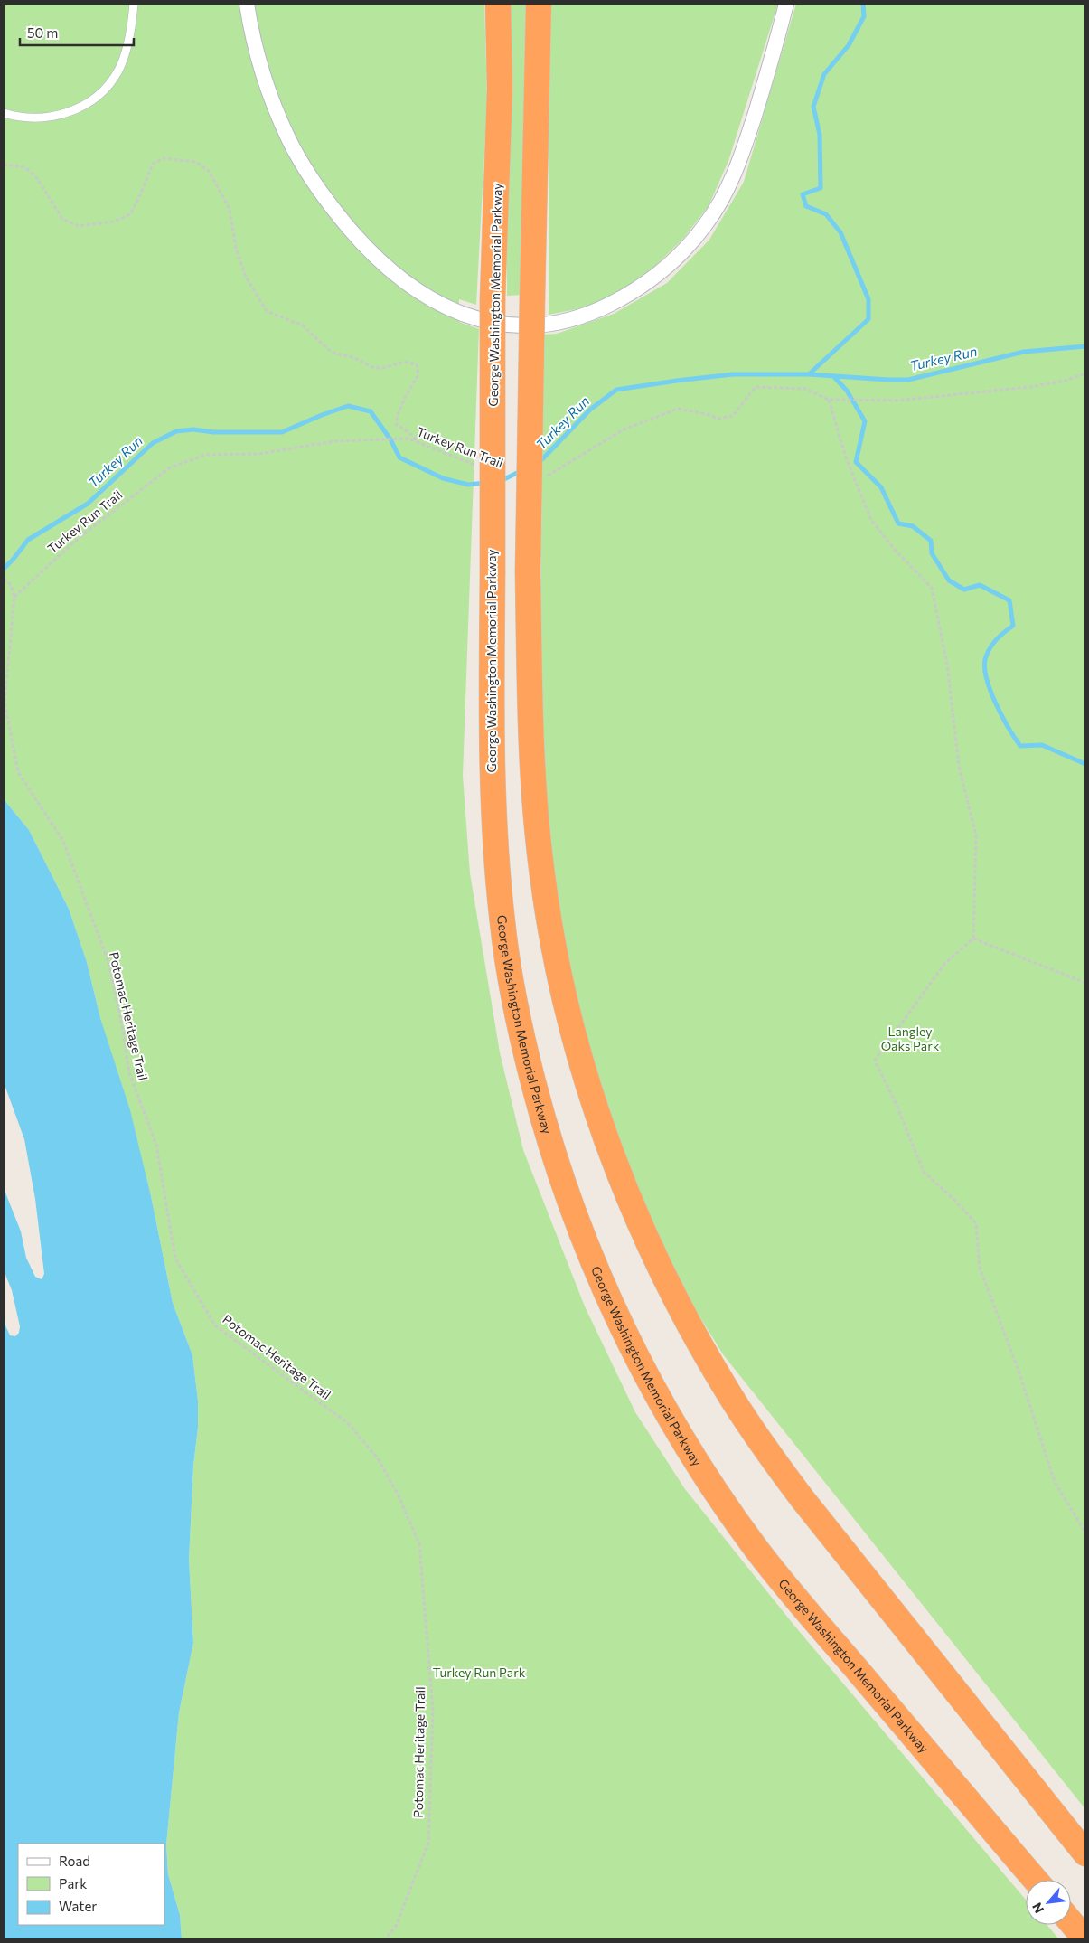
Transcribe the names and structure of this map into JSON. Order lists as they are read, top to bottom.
{
  "streets": {
    "highway": ["George Washington Memorial Parkway"],
    "path": ["Turkey Run Trail", "Potomac Heritage Trail"]
  },
  "crossings": [
    ["Turkey Run Trail", "Potomac Heritage Trail"]
  ],
  "water": ["Turkey Run"],
  "parks": ["Langley Oaks Park", "Turkey Run Park"],
  "legend": ["Road", "Park", "Water"],
  "scale_bar": "50 m",
  "north": "bottom left"
}
